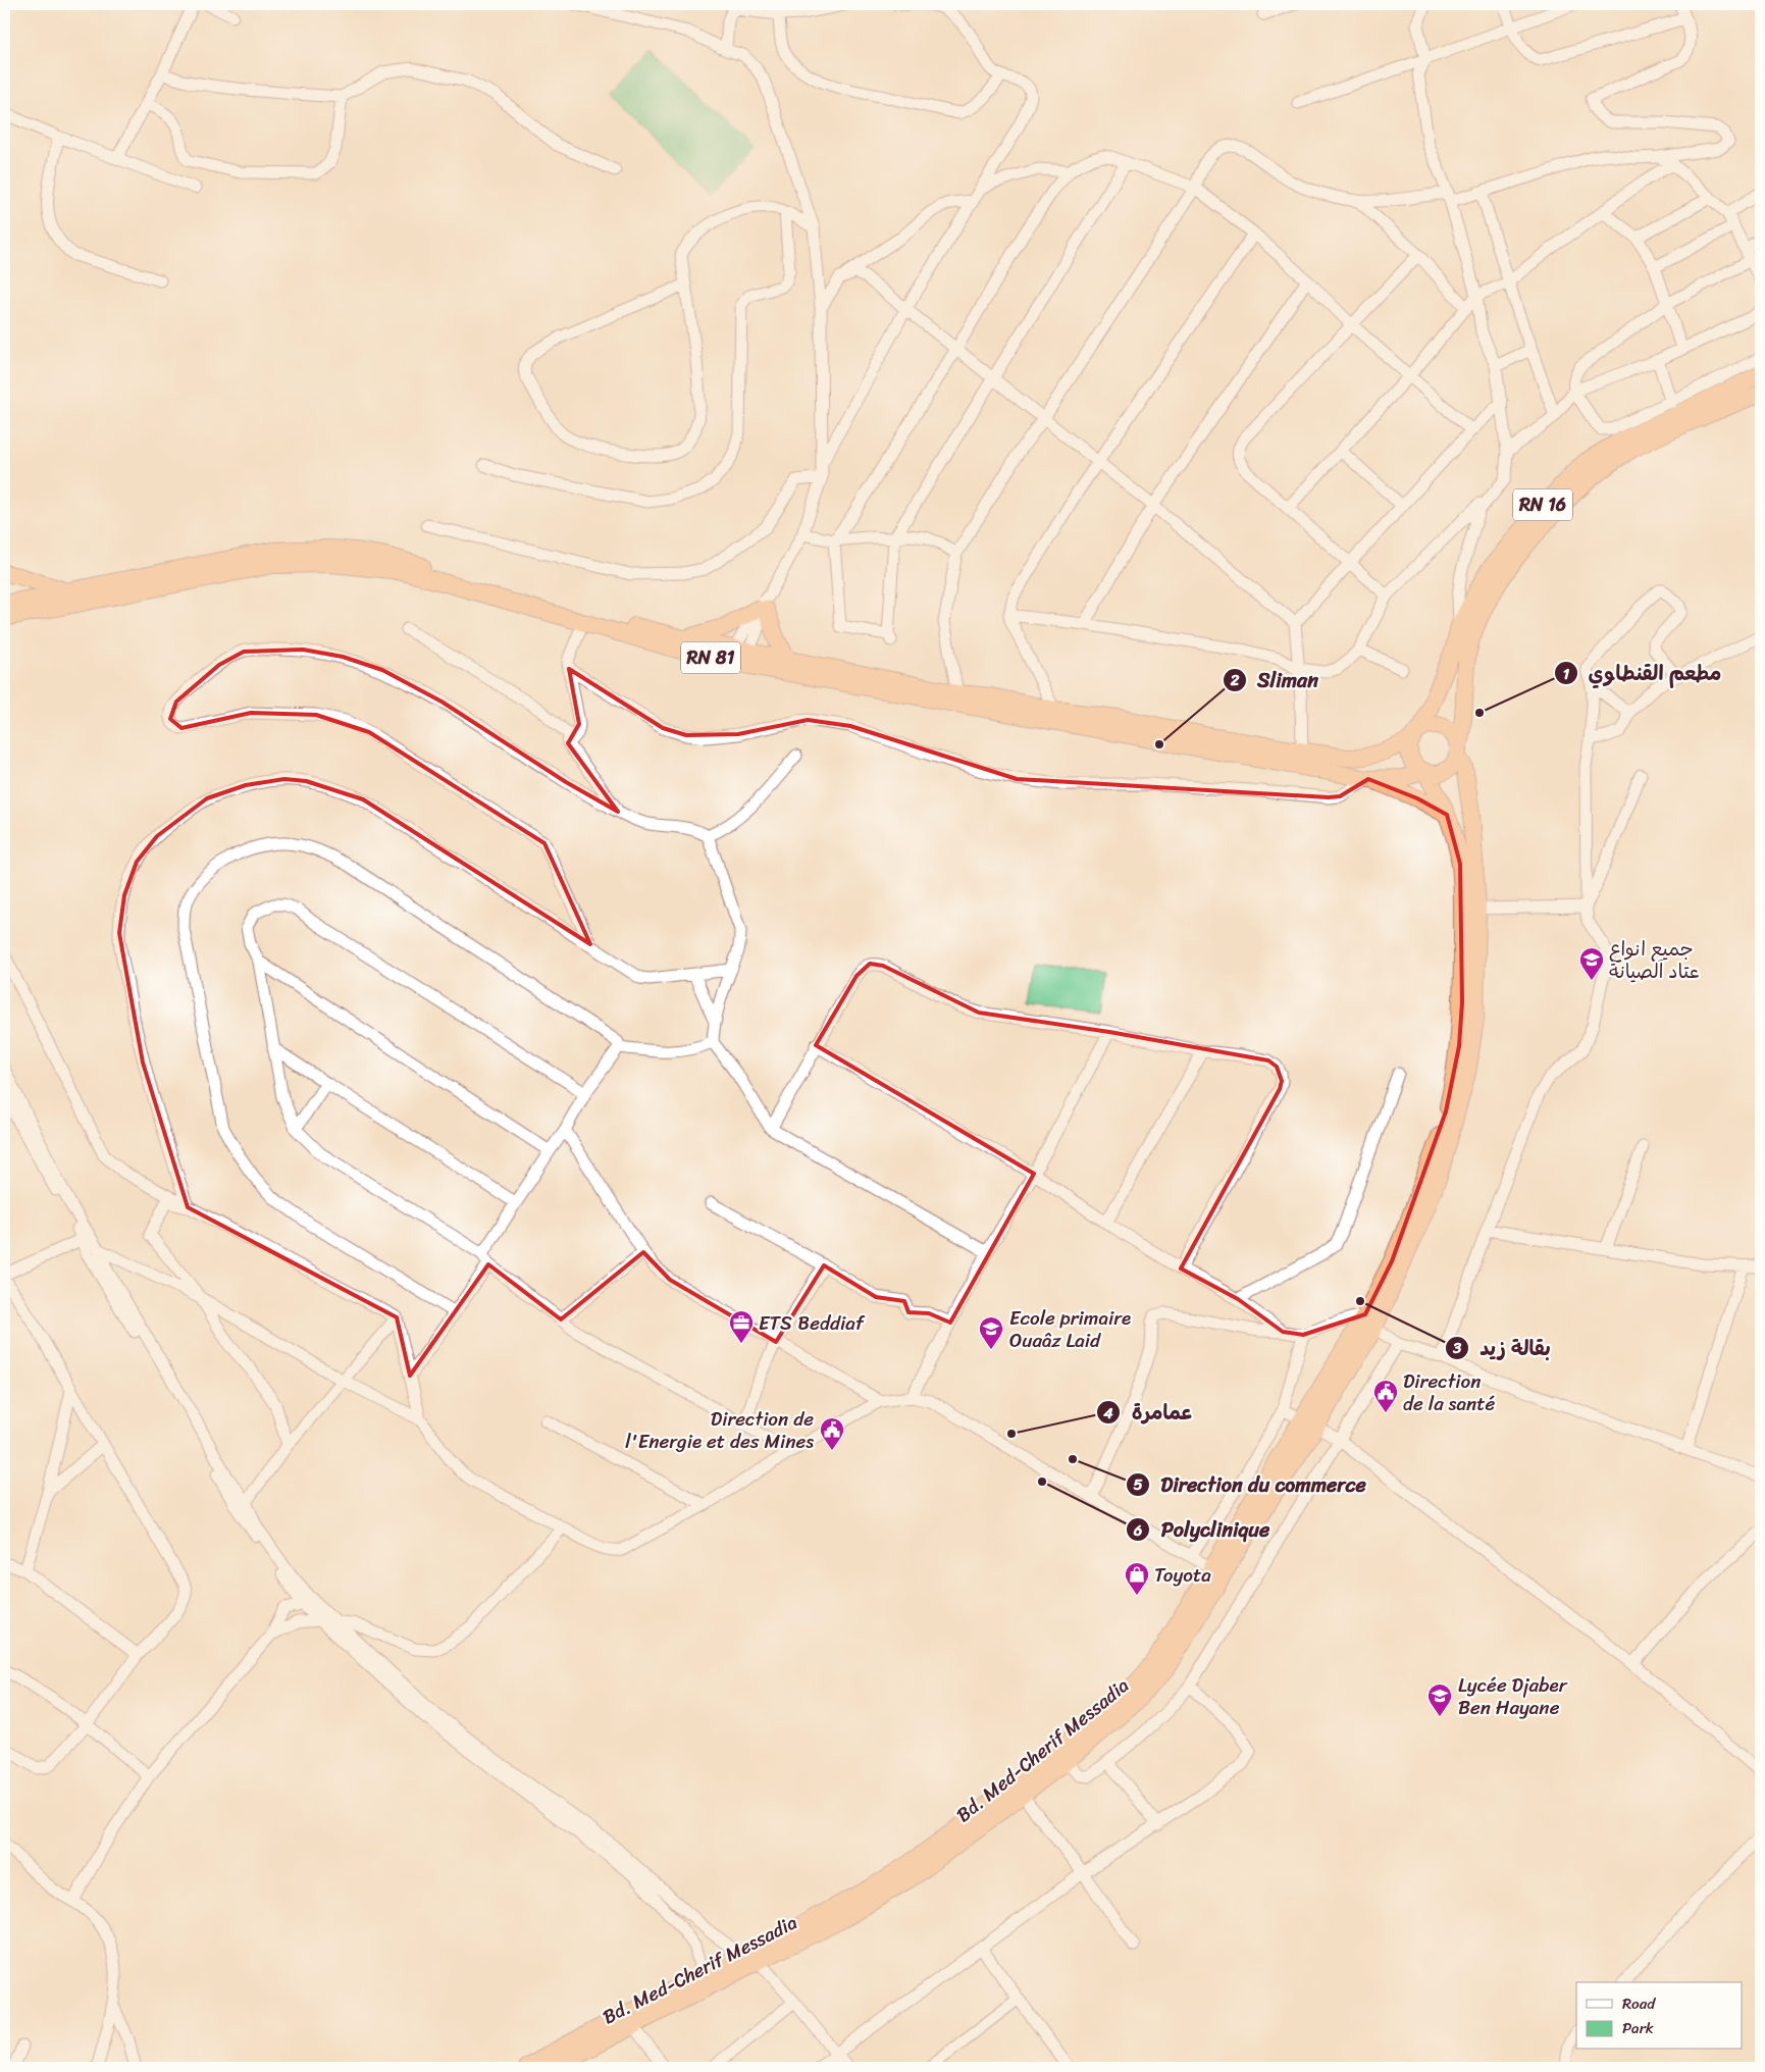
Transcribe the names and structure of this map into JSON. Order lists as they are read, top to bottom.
{
  "streets": {
    "highway": ["RN 16", "RN 81", "Bd. Med-Cherif Messadia"]
  },
  "crossings": [
    ["RN 16", "RN 81"],
    ["RN 16", "Bd. Med-Cherif Messadia"],
    ["RN 81", "Bd. Med-Cherif Messadia"]
  ],
  "places": {
    "other": [
      "مطعم القنطاوي",
      "Sliman",
      "بقالة زيد",
      "عمامرة",
      "Direction du commerce",
      "Polyclinique"
    ],
    "school or university": ["جميع انواع عتاد الصيانة", "Ecole primaire Ouaâz Laid", "Lycée Djaber Ben Hayane"],
    "office": ["ETS Beddiaf"],
    "public building": ["Direction de la santé", "Direction de l'Energie et des Mines"],
    "shop": ["Toyota"]
  },
  "legend": ["Road", "Park"]
}
